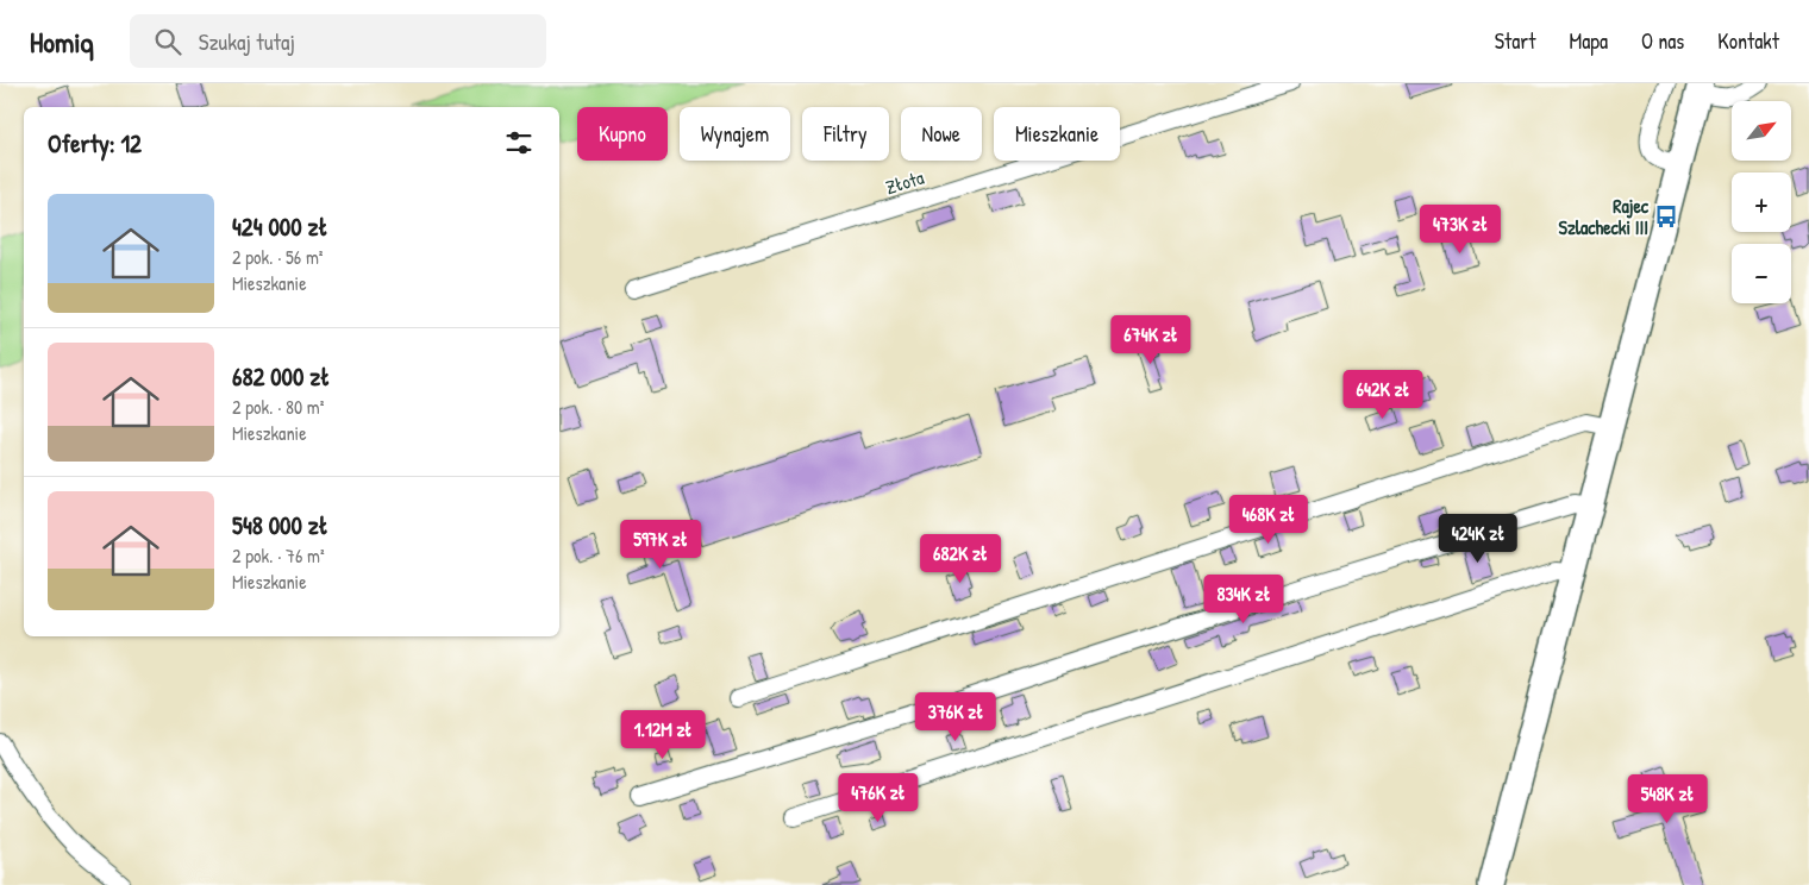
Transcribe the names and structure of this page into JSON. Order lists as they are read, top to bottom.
{
  "streets": {
    "street": ["Złota"]
  },
  "places": {
    "bus stop": ["Rajec Szlachecki III"]
  },
  "north": "top right",
  "page": {
    "header": "Homiq",
    "search": "Szukaj tutaj",
    "nav": [
      "Start",
      "Mapa",
      "O nas",
      "Kontakt"
    ],
    "map_buttons": ["+", "−"],
    "chip": [
      "Kupno",
      "Wynajem",
      "Filtry",
      "Nowe",
      "Mieszkanie"
    ],
    "heading": "Oferty: 12",
    "list": [
      {
        "name": "424 000 zł",
        "note": "2 pok. · 56 m² · Mieszkanie"
      },
      {
        "name": "682 000 zł",
        "note": "2 pok. · 80 m² · Mieszkanie"
      },
      {
        "name": "548 000 zł",
        "note": "2 pok. · 76 m² · Mieszkanie"
      }
    ],
    "price": [
      "473K zł",
      "674K zł",
      "642K zł",
      "468K zł",
      "424K zł",
      "597K zł",
      "682K zł",
      "834K zł",
      "376K zł",
      "1.12M zł",
      "476K zł",
      "548K zł"
    ]
  }
}
